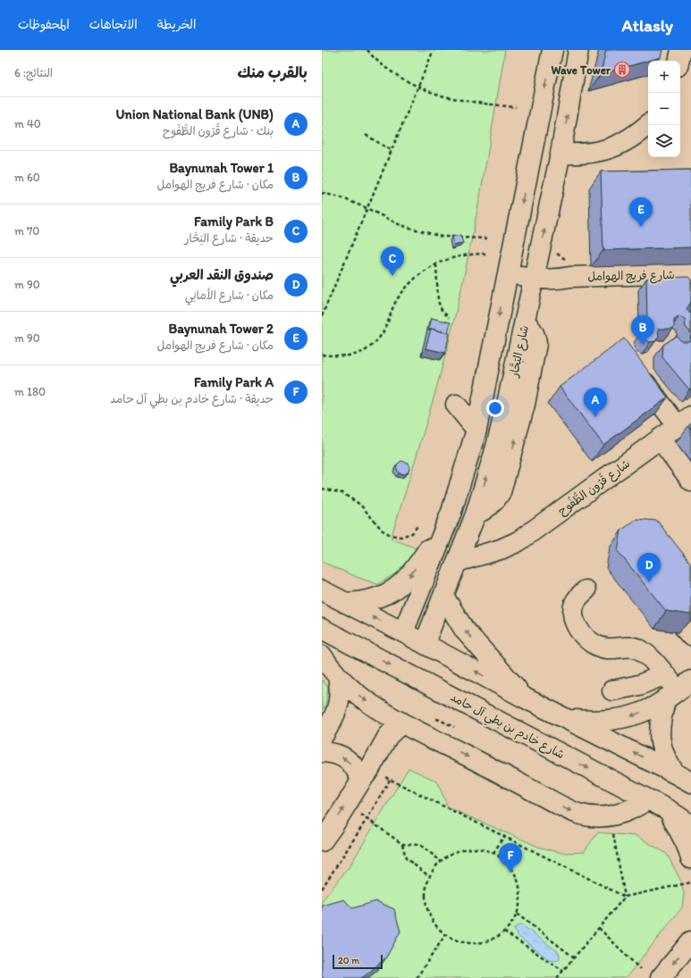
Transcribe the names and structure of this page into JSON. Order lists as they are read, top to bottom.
{
  "streets": {
    "street": [
      "شارع فريج الهوامل",
      "شارع البَحَّار",
      "شارع قُرُون الطُّفُوح",
      "شارع خادم بن بطي آل حامد"
    ]
  },
  "crossings": [
    ["شارع فريج الهوامل", "شارع البَحَّار"],
    ["شارع البَحَّار", "شارع قُرُون الطُّفُوح"]
  ],
  "places": {
    "building": ["Wave Tower"]
  },
  "scale_bar": "20 m",
  "page": {
    "header": "Atlasly",
    "nav": ["الخريطة", "الاتجاهات", "المحفوظات"],
    "heading": ["بالقرب منك", "النتائج: 6"],
    "map_buttons": ["+", "−"],
    "list": [
      {
        "mark": "A",
        "name": "Union National Bank (UNB)",
        "note": "بنك · شارع قُرُون الطُّفُوح",
        "value": "40 m"
      },
      {
        "mark": "B",
        "name": "Baynunah Tower 1",
        "note": "مكان · شارع فريج الهوامل",
        "value": "60 m"
      },
      {
        "mark": "C",
        "name": "Family Park B",
        "note": "حديقة · شارع البَحَّار",
        "value": "70 m"
      },
      {
        "mark": "D",
        "name": "صندوق النقد العربي",
        "note": "مكان · شارع الأمانِي",
        "value": "90 m"
      },
      {
        "mark": "E",
        "name": "Baynunah Tower 2",
        "note": "مكان · شارع فريج الهوامل",
        "value": "90 m"
      },
      {
        "mark": "F",
        "name": "Family Park A",
        "note": "حديقة · شارع خادم بن بطي آل حامد",
        "value": "180 m"
      }
    ],
    "pins": [
      "E",
      "C",
      "B",
      "A",
      "D",
      "F"
    ],
    "scale": "20 m"
  }
}
